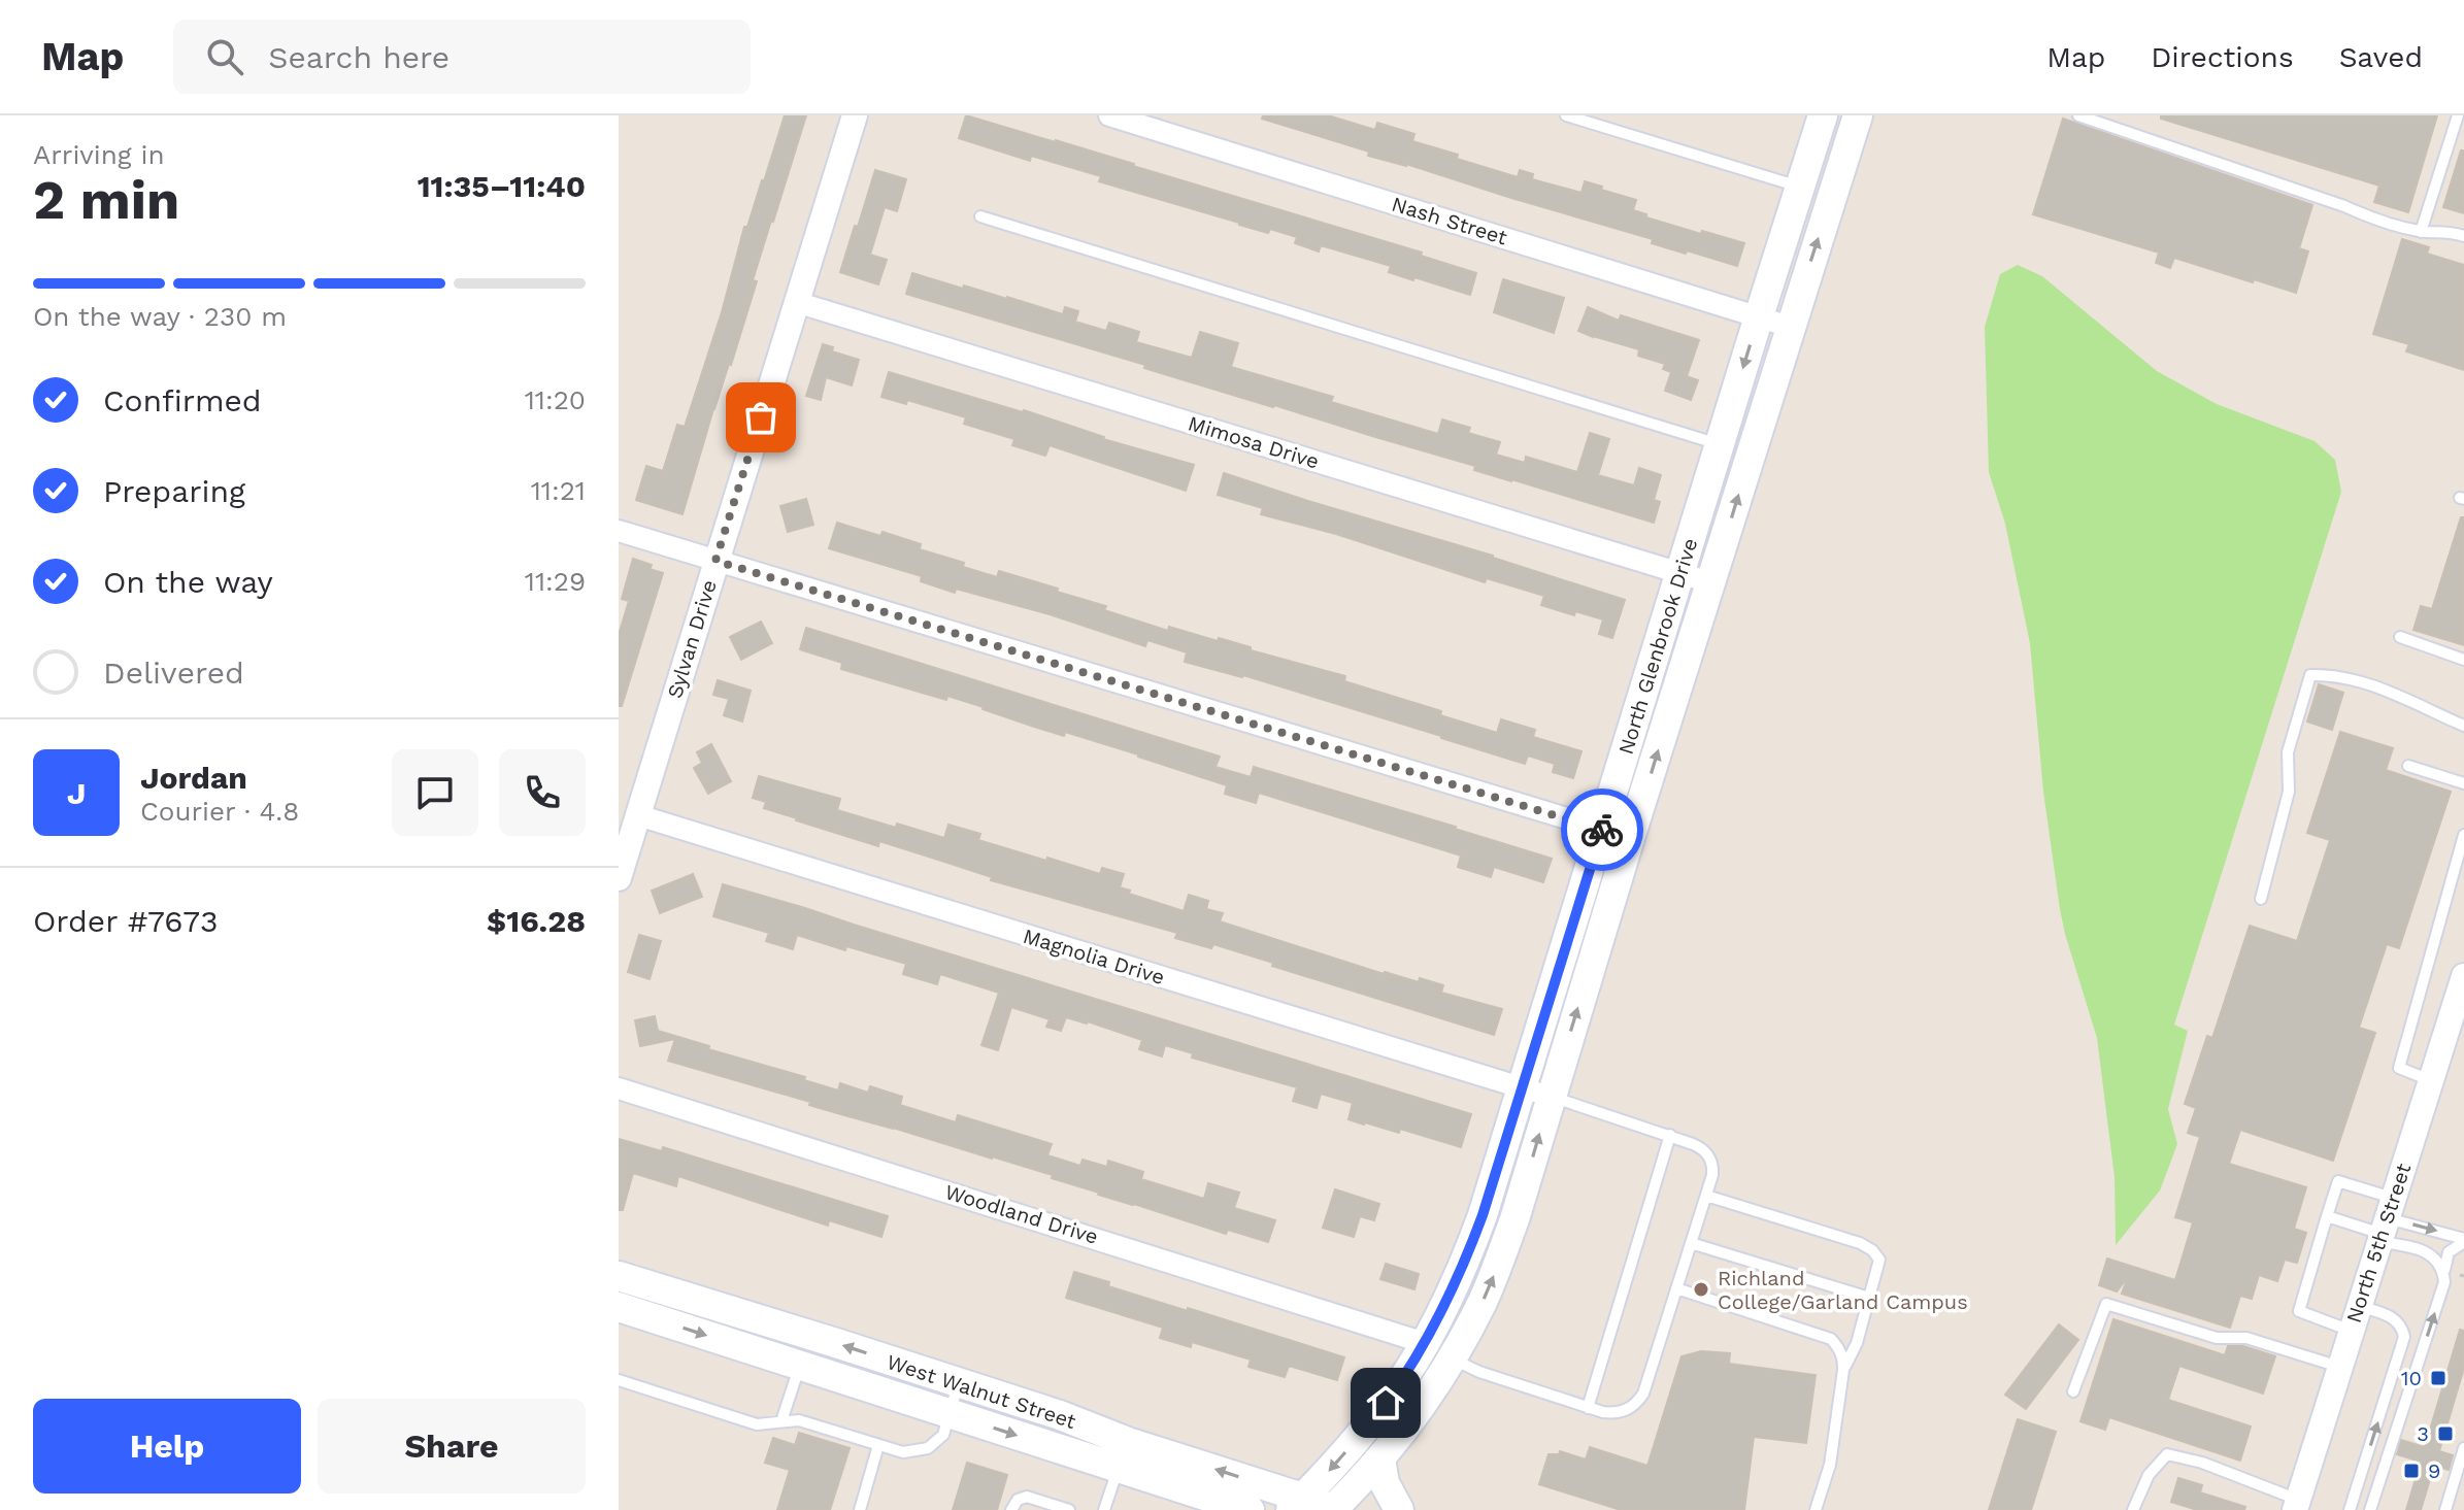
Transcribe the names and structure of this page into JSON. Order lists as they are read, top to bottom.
{
  "streets": {
    "main road": ["North Glenbrook Drive", "West Walnut Street"],
    "street": [
      "Nash Street",
      "Mimosa Drive",
      "Sylvan Drive",
      "Magnolia Drive",
      "Woodland Drive",
      "North 5th Street"
    ]
  },
  "crossings": [
    ["Nash Street", "North Glenbrook Drive"],
    ["Mimosa Drive", "Sylvan Drive"],
    ["Mimosa Drive", "North Glenbrook Drive"],
    ["Sylvan Drive", "Magnolia Drive"],
    ["North Glenbrook Drive", "Magnolia Drive"],
    ["North Glenbrook Drive", "Woodland Drive"],
    ["North Glenbrook Drive", "West Walnut Street"]
  ],
  "places": {
    "other": ["Richland College/Garland Campus"],
    "transit": ["10", "3", "9"]
  },
  "page": {
    "header": "Map",
    "search": "Search here",
    "nav": ["Map", "Directions", "Saved"],
    "heading": ["2 min", "Arriving in", "11:35–11:40"],
    "panel": [
      "Jordan",
      "Courier · 4.8",
      "Order #7673",
      "$16.28"
    ],
    "bar": "On the way · 230 m",
    "list": [
      ["Confirmed", "11:20"],
      ["Preparing", "11:21"],
      ["On the way", "11:29"],
      "Delivered"
    ],
    "round": "J",
    "buttons": ["Help", "Share"]
  }
}
